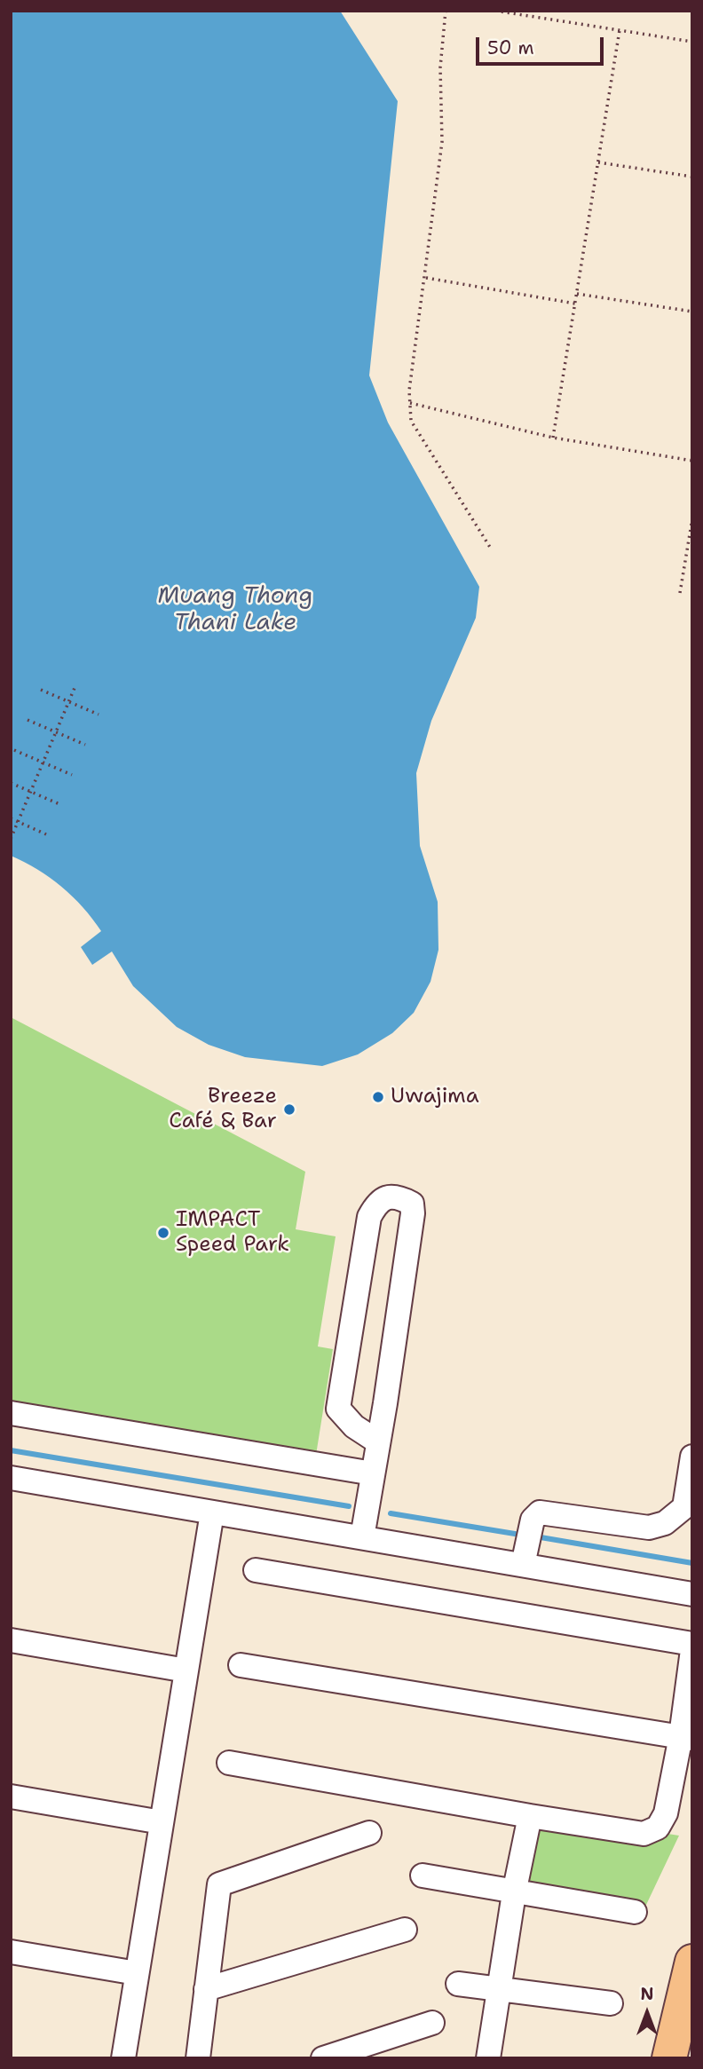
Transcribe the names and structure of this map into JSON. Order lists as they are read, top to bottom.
{
  "water": ["Muang Thong Thani Lake"],
  "places": ["Uwajima", "Breeze Café & Bar", "IMPACT Speed Park"],
  "scale_bar": "50 m",
  "north": "top"
}
